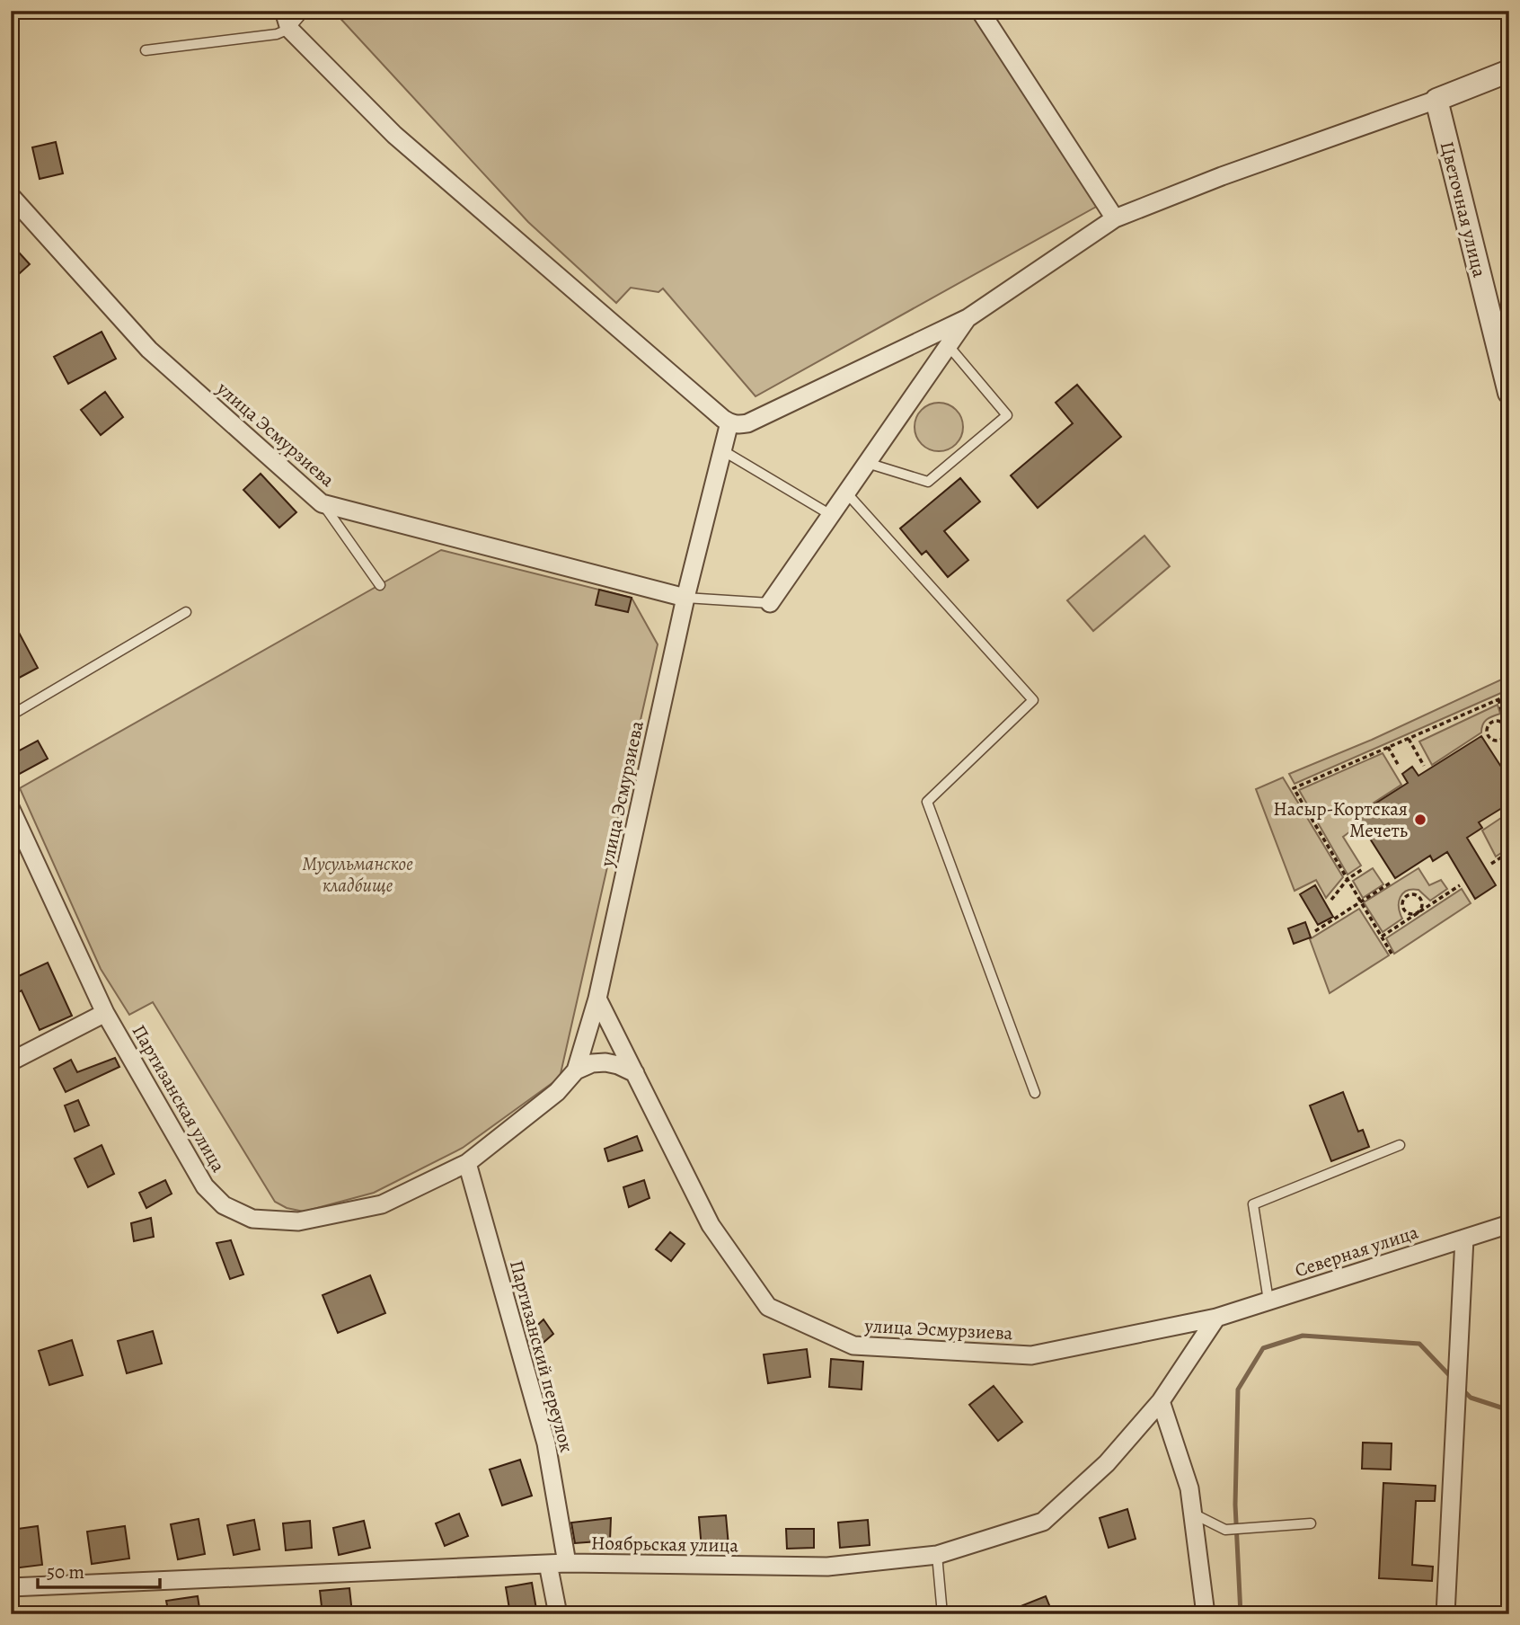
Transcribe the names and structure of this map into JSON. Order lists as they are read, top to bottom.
{
  "streets": {
    "street": [
      "Цветочная улица",
      "улица Эсмурзиева",
      "Партизанская улица",
      "Северная улица",
      "Партизанский переулок",
      "Ноябрьская улица"
    ]
  },
  "crossings": [
    ["улица Эсмурзиева", "Северная улица"],
    ["улица Эсмурзиева", "Ноябрьская улица"],
    ["Партизанская улица", "Партизанский переулок"],
    ["Северная улица", "Ноябрьская улица"],
    ["Партизанский переулок", "Ноябрьская улица"]
  ],
  "parks": ["Мусульманское кладбище"],
  "places": ["Насыр-Кортская Мечеть"],
  "scale_bar": "50 m"
}
